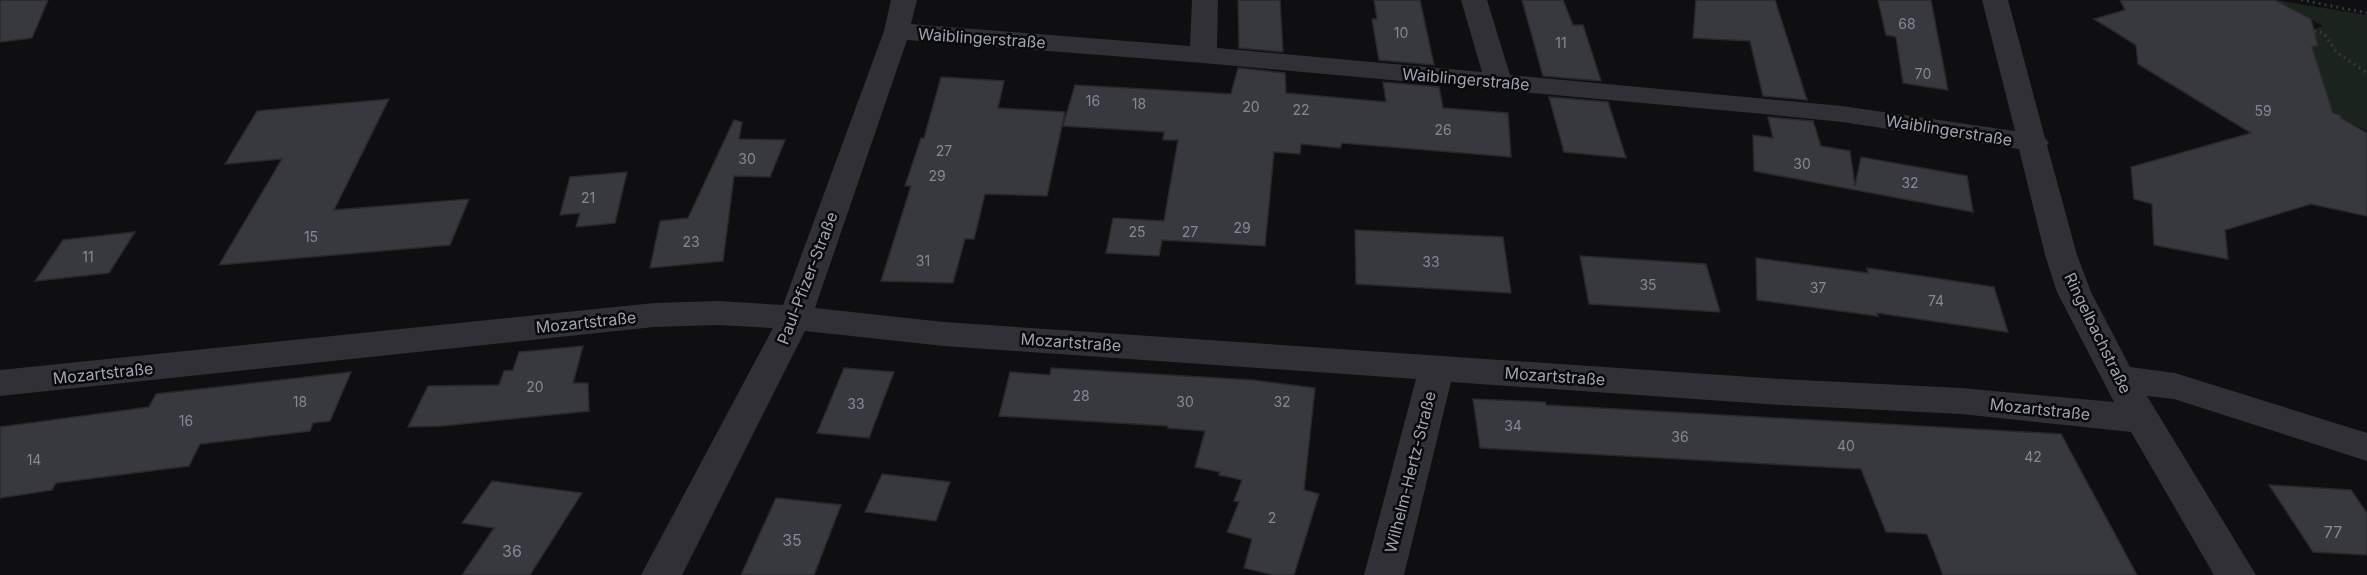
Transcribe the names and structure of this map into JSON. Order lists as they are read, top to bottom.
{
  "streets": {
    "street": [
      "Waiblingerstraße",
      "Paul-Pfizer-Straße",
      "Mozartstraße",
      "Ringelbachstraße",
      "Wilhelm-Hertz-Straße"
    ]
  },
  "crossings": [
    ["Waiblingerstraße", "Paul-Pfizer-Straße"],
    ["Waiblingerstraße", "Ringelbachstraße"],
    ["Paul-Pfizer-Straße", "Mozartstraße"],
    ["Mozartstraße", "Ringelbachstraße"],
    ["Mozartstraße", "Wilhelm-Hertz-Straße"]
  ],
  "house_numbers": [
    "68",
    "10",
    "11",
    "70",
    "16",
    "18",
    "20",
    "22",
    "59",
    "26",
    "27",
    "30",
    "30",
    "29",
    "32",
    "21",
    "29",
    "25",
    "27",
    "15",
    "23",
    "11",
    "31",
    "33",
    "35",
    "37",
    "74",
    "20",
    "28",
    "18",
    "30",
    "32",
    "33",
    "16",
    "34",
    "36",
    "40",
    "42",
    "14",
    "2",
    "77",
    "35",
    "36"
  ]
}
